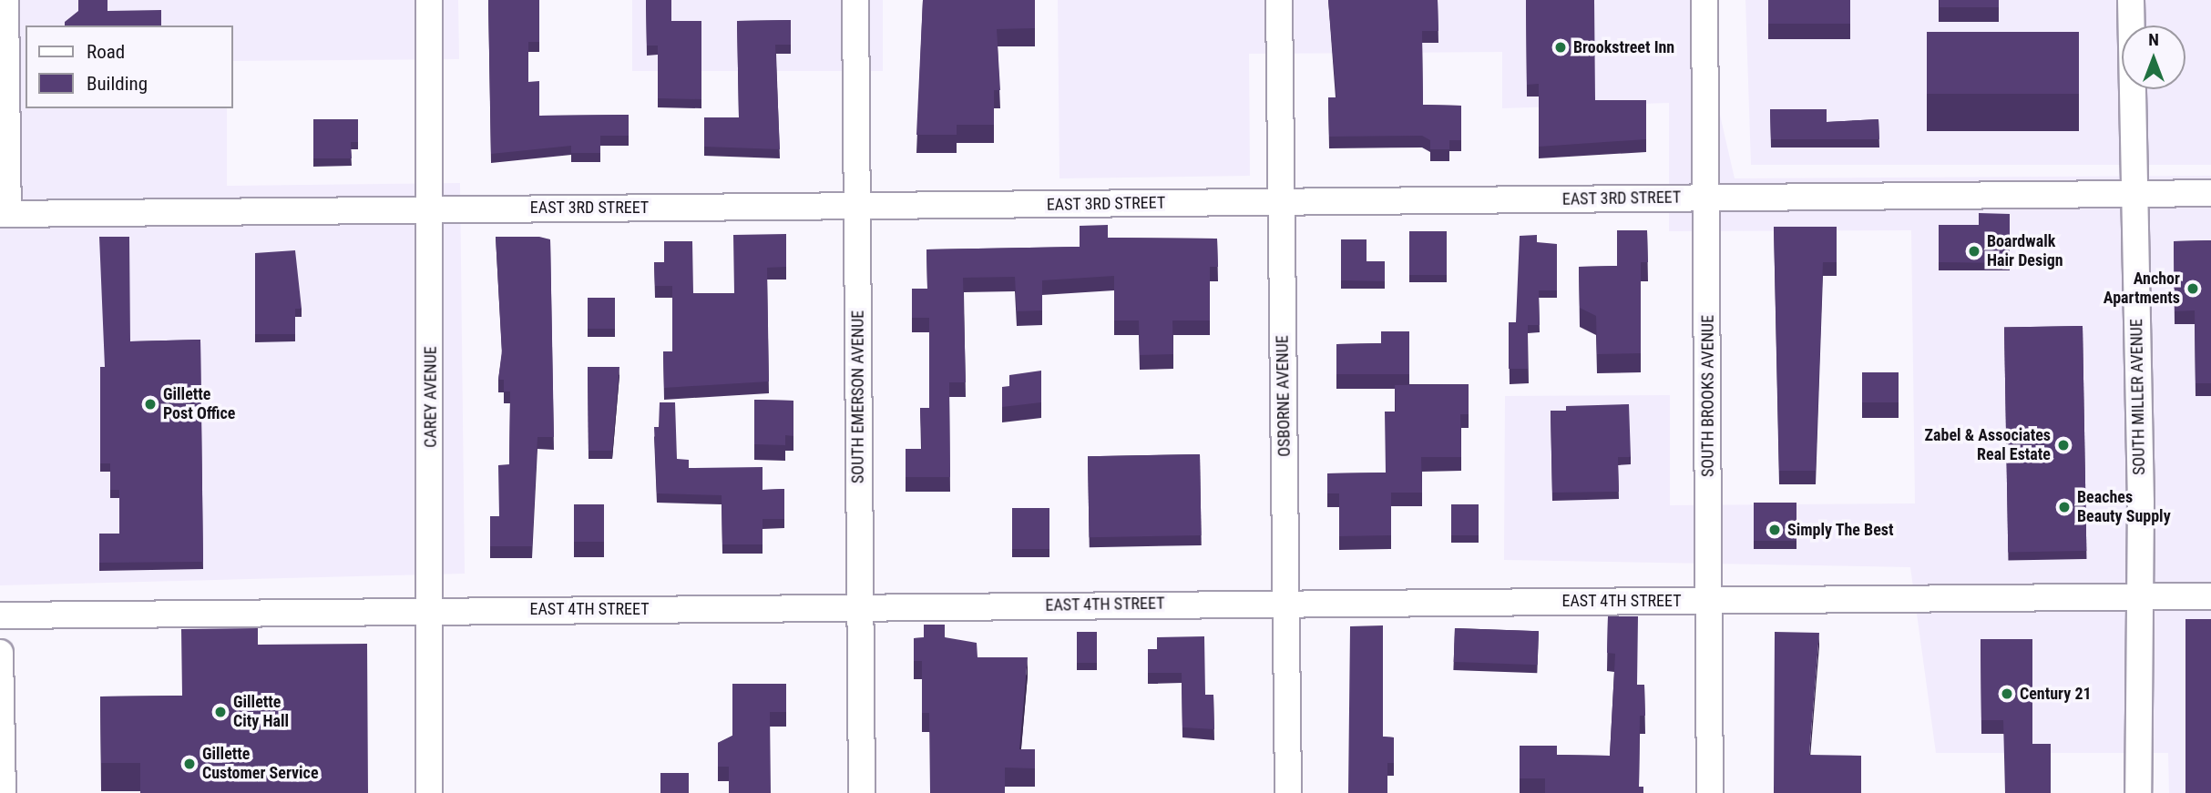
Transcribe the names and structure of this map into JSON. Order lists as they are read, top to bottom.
{
  "streets": {
    "street": [
      "EAST 3RD STREET",
      "OSBORNE AVENUE",
      "SOUTH BROOKS AVENUE",
      "CAREY AVENUE",
      "SOUTH EMERSON AVENUE",
      "SOUTH MILLER AVENUE",
      "EAST 4TH STREET"
    ]
  },
  "crossings": [
    ["EAST 3RD STREET", "OSBORNE AVENUE"],
    ["EAST 3RD STREET", "SOUTH BROOKS AVENUE"],
    ["EAST 3RD STREET", "CAREY AVENUE"],
    ["EAST 3RD STREET", "SOUTH EMERSON AVENUE"],
    ["EAST 3RD STREET", "SOUTH MILLER AVENUE"],
    ["OSBORNE AVENUE", "EAST 4TH STREET"],
    ["SOUTH BROOKS AVENUE", "EAST 4TH STREET"],
    ["CAREY AVENUE", "EAST 4TH STREET"],
    ["SOUTH EMERSON AVENUE", "EAST 4TH STREET"],
    ["SOUTH MILLER AVENUE", "EAST 4TH STREET"]
  ],
  "places": [
    "Brookstreet Inn",
    "Boardwalk Hair Design",
    "Anchor Apartments",
    "Gillette Post Office",
    "Zabel & Associates Real Estate",
    "Beaches Beauty Supply",
    "Simply The Best",
    "Century 21",
    "Gillette City Hall",
    "Gillette Customer Service"
  ],
  "legend": ["Road", "Building"],
  "north": "top"
}
